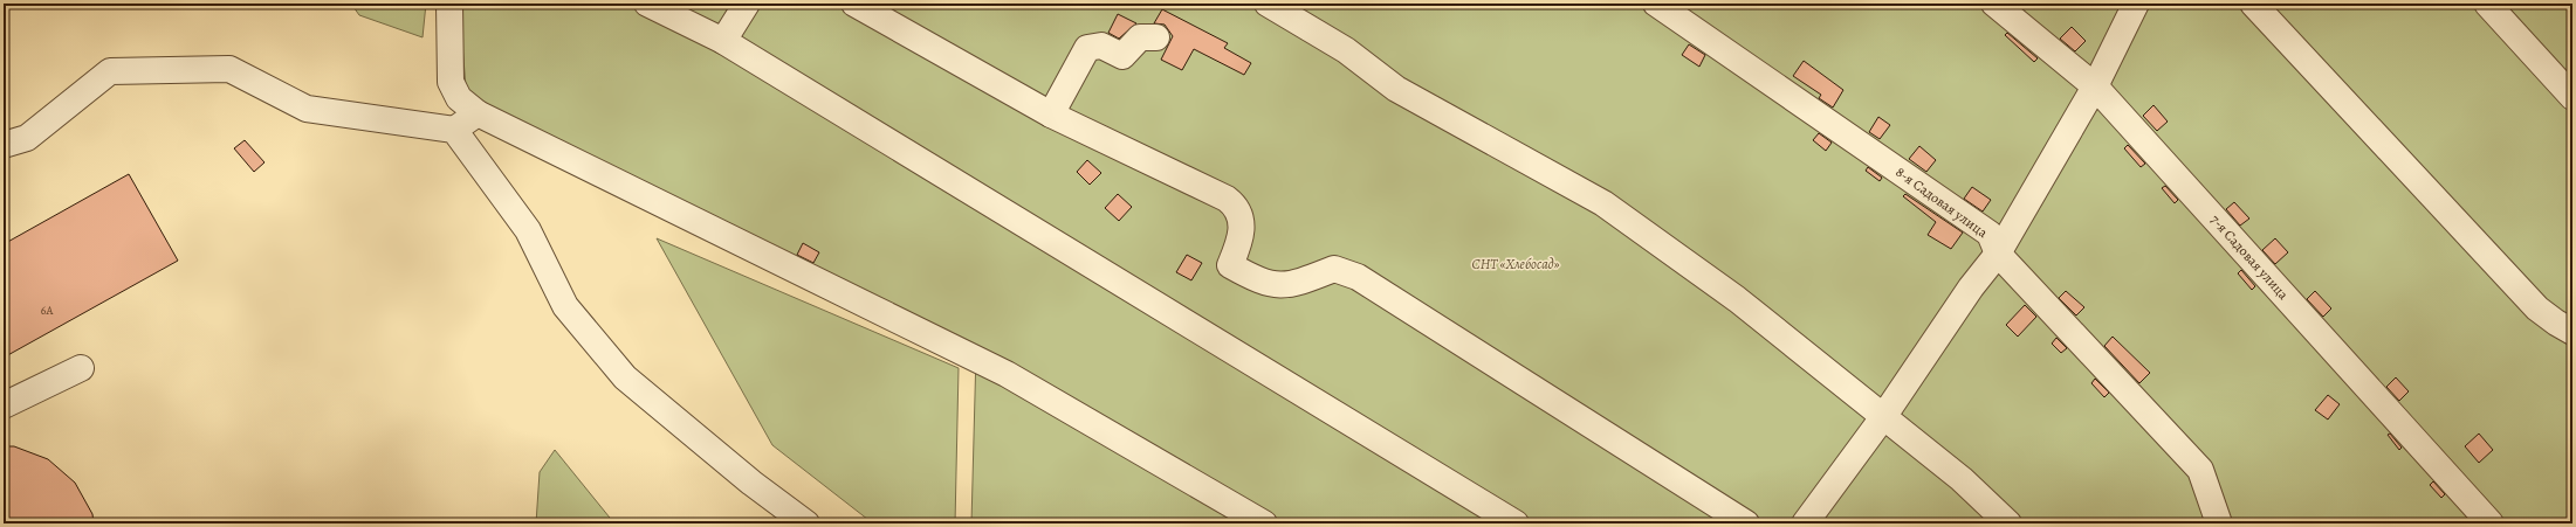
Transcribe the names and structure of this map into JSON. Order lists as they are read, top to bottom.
{
  "streets": {
    "lane": ["8-я Садовая улица", "7-я Садовая улица"]
  },
  "parks": ["СНТ «Хлебосад»"],
  "house_numbers": ["6А"]
}
